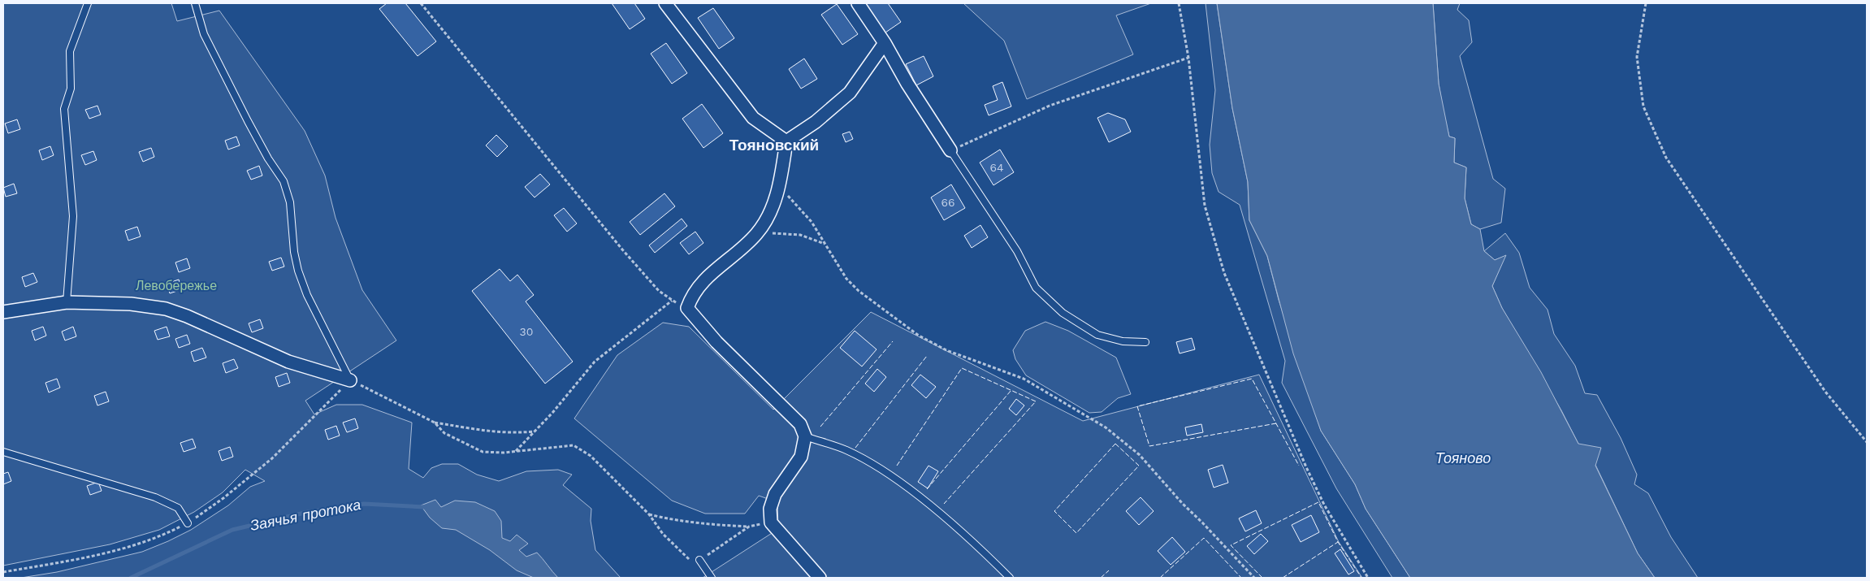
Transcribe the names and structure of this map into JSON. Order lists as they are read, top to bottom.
{
  "districts": ["Тояновский"],
  "water": ["Тояново", "Заячья протока"],
  "parks": ["Левобережье"],
  "house_numbers": ["64", "66", "30"]
}
